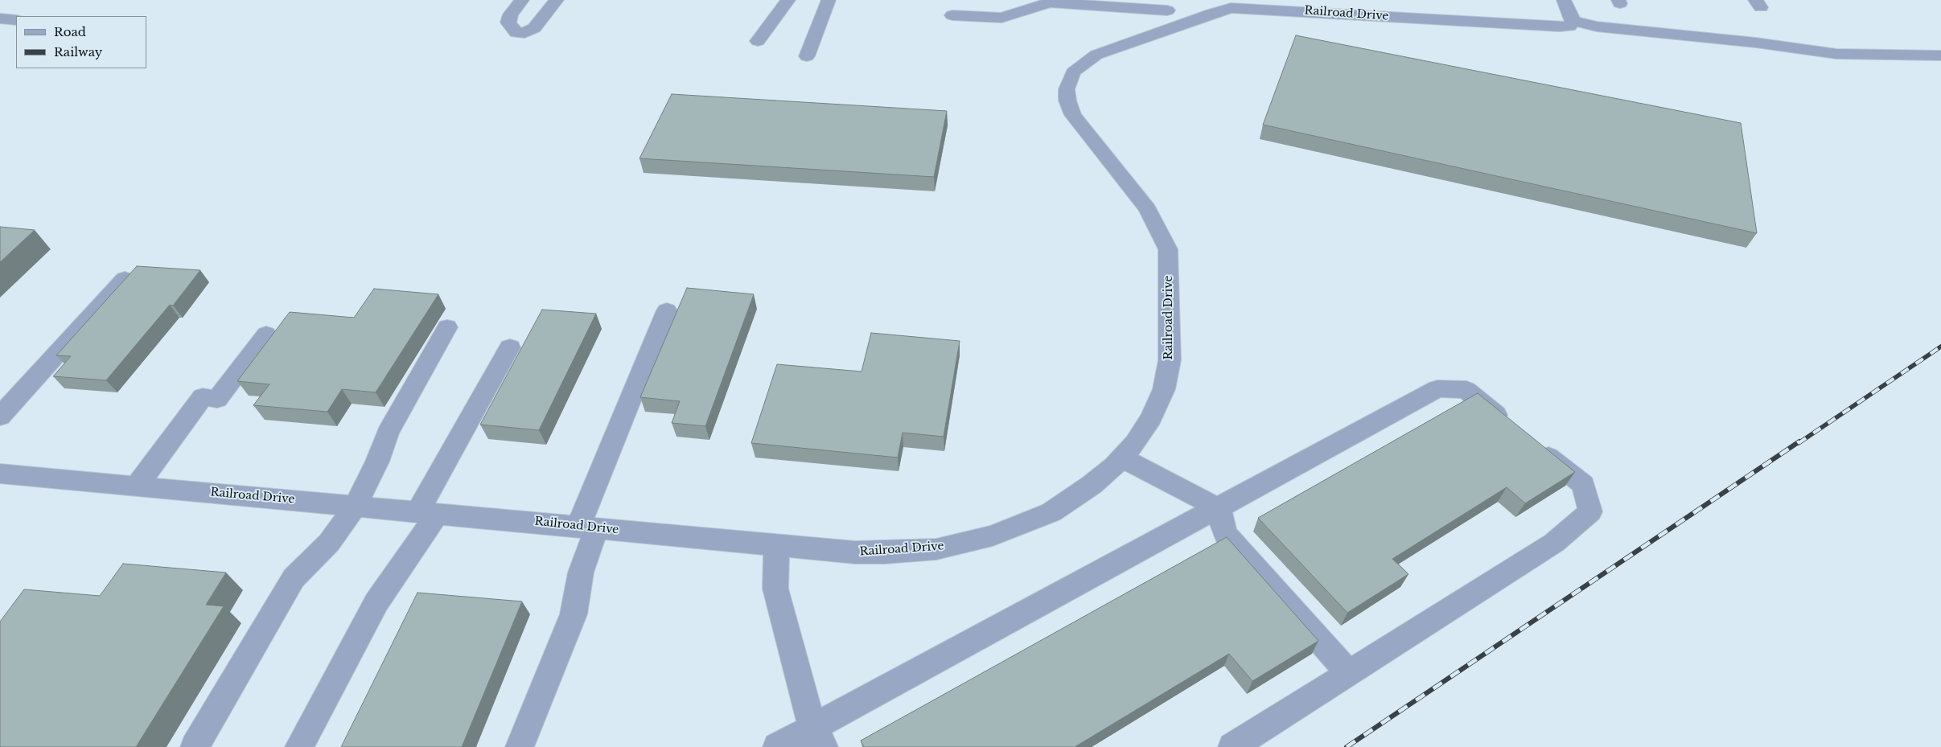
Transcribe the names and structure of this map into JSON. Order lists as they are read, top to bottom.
{
  "streets": {
    "street": ["Railroad Drive"]
  },
  "legend": ["Road", "Railway"]
}
